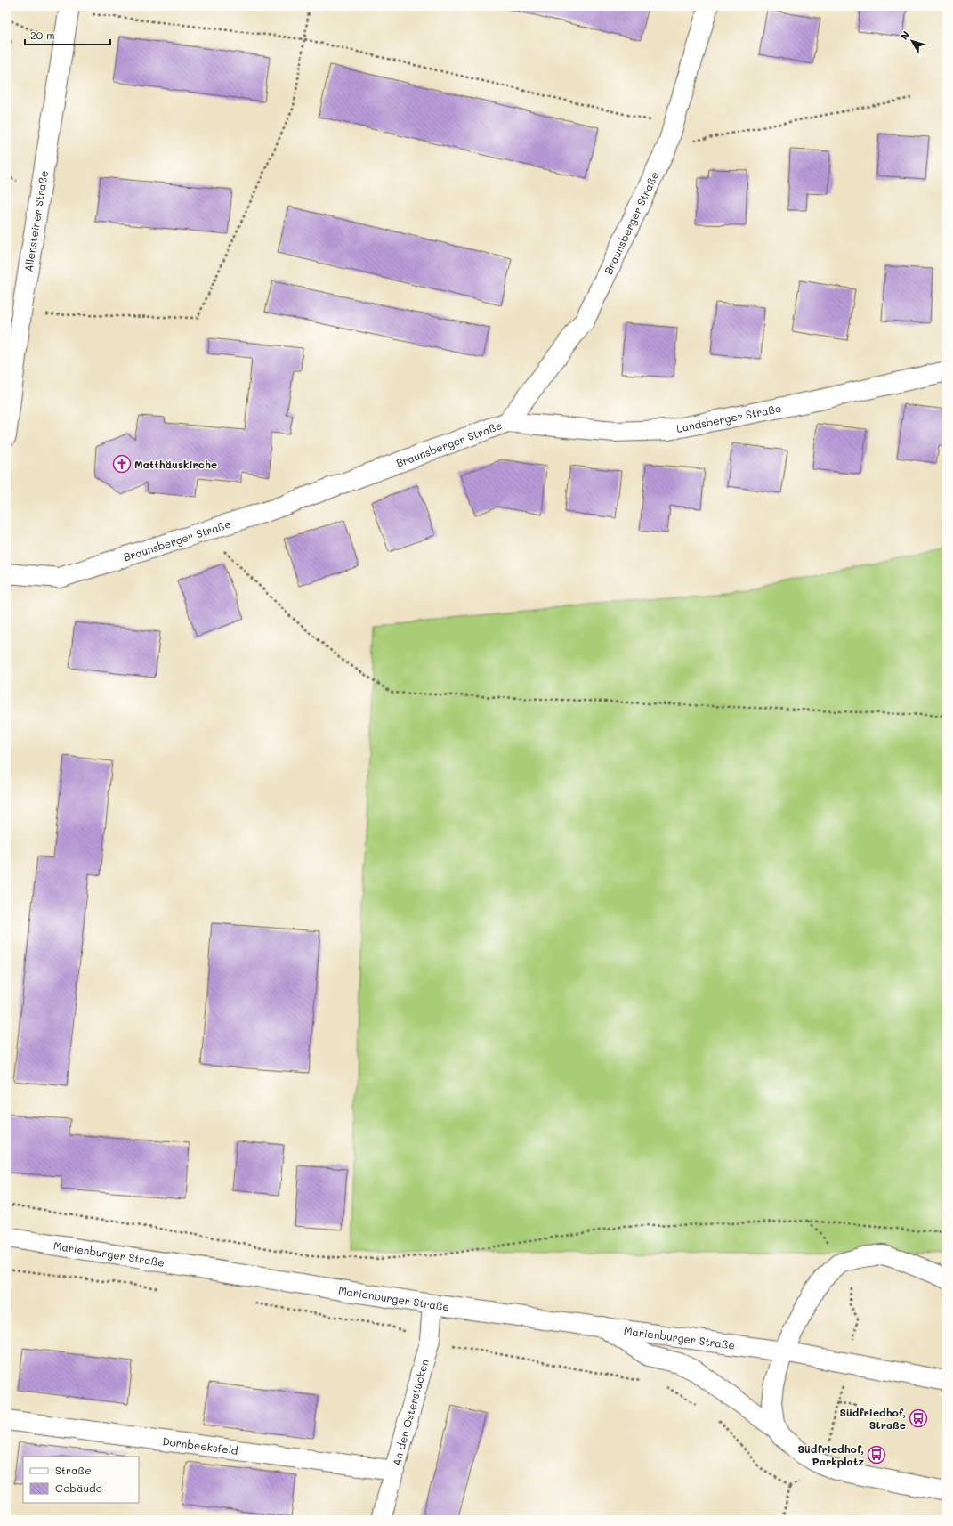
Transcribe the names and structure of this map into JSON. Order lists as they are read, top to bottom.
{
  "streets": {
    "street": [
      "Allensteiner Straße",
      "Braunsberger Straße",
      "Landsberger Straße",
      "Marienburger Straße",
      "An den Osterstücken",
      "Dornbeeksfeld"
    ]
  },
  "crossings": [
    ["Braunsberger Straße", "Landsberger Straße"],
    ["Marienburger Straße", "An den Osterstücken"],
    ["An den Osterstücken", "Dornbeeksfeld"]
  ],
  "places": {
    "church": ["Matthäuskirche"],
    "bus stop": ["Südfriedhof, Straße", "Südfriedhof, Parkplatz"]
  },
  "legend": ["Straße", "Gebäude"],
  "scale_bar": "20 m",
  "north": "top left"
}
